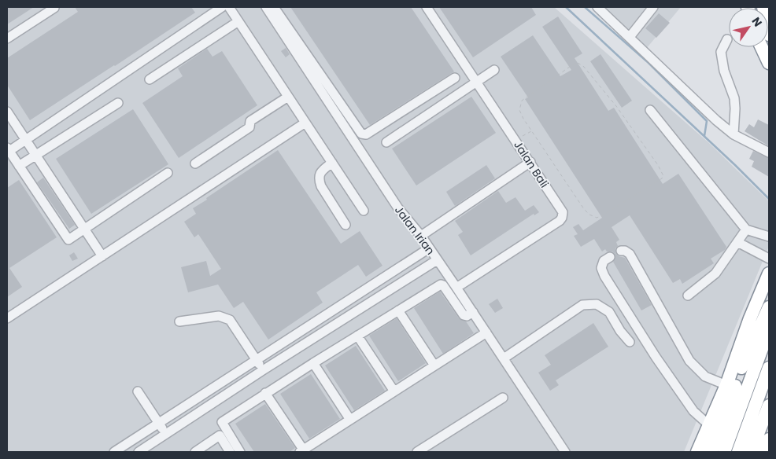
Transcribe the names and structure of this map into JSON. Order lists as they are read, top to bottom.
{
  "streets": {
    "lane": ["Jalan Bali", "Jalan Irian"]
  },
  "crossings": [
    ["Jalan Bali", "Jalan Irian"]
  ],
  "north": "top right"
}
